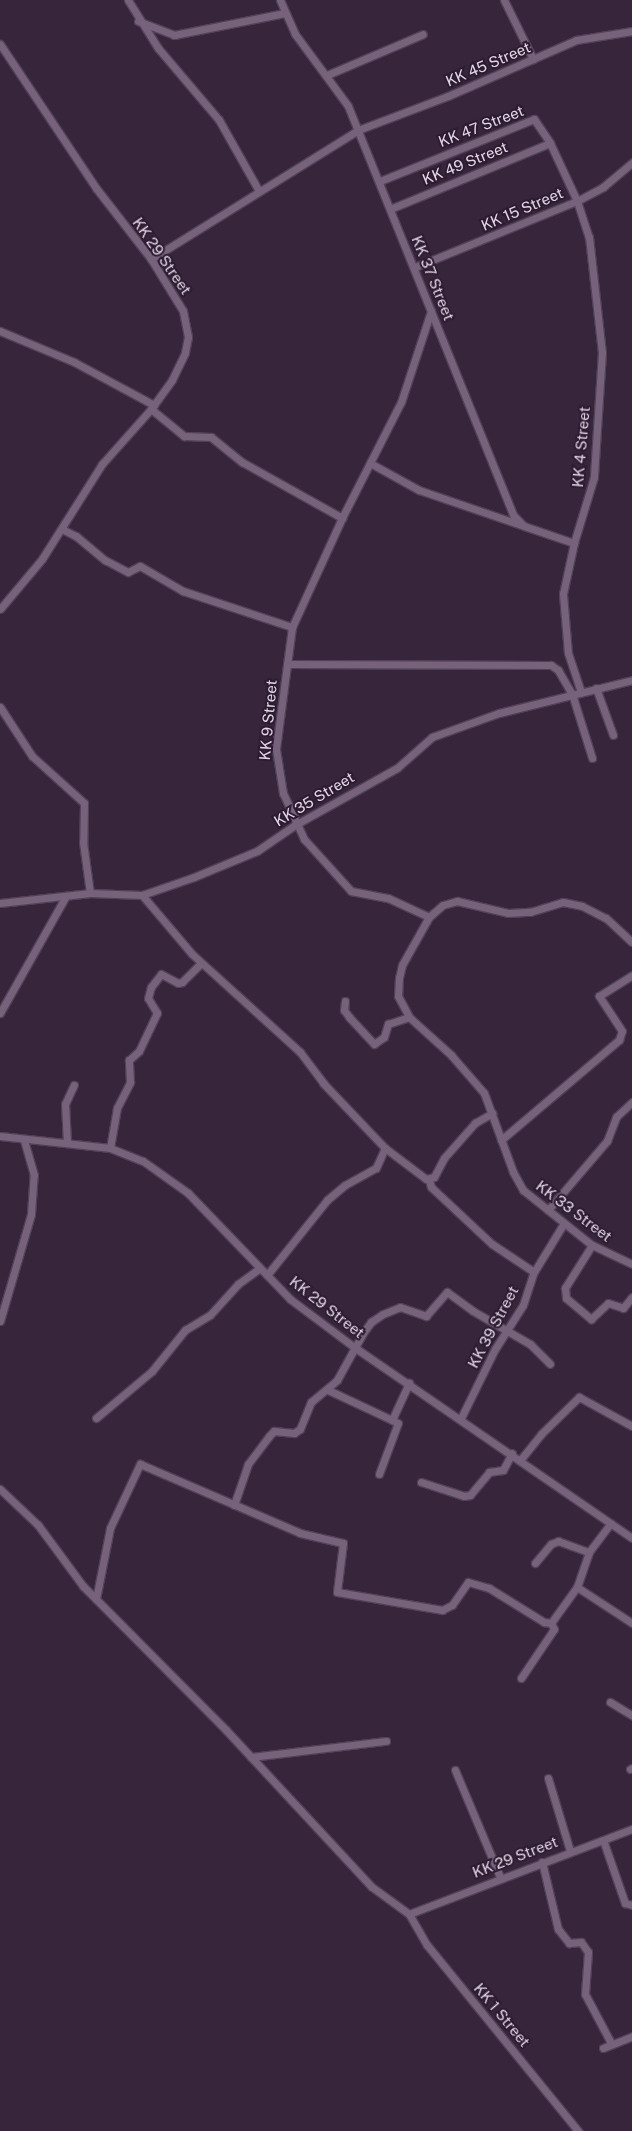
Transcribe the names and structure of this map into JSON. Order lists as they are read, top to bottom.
{
  "streets": {
    "street": [
      "KK 45 Street",
      "KK 47 Street",
      "KK 49 Street",
      "KK 15 Street",
      "KK 29 Street",
      "KK 37 Street",
      "KK 4 Street",
      "KK 9 Street",
      "KK 35 Street",
      "KK 33 Street",
      "KK 39 Street",
      "KK 1 Street"
    ]
  },
  "crossings": [
    ["KK 45 Street", "KK 29 Street"],
    ["KK 45 Street", "KK 37 Street"],
    ["KK 47 Street", "KK 49 Street"],
    ["KK 47 Street", "KK 15 Street"],
    ["KK 47 Street", "KK 37 Street"],
    ["KK 47 Street", "KK 4 Street"],
    ["KK 49 Street", "KK 37 Street"],
    ["KK 15 Street", "KK 37 Street"],
    ["KK 15 Street", "KK 4 Street"],
    ["KK 29 Street", "KK 39 Street"],
    ["KK 29 Street", "KK 1 Street"],
    ["KK 37 Street", "KK 9 Street"],
    ["KK 4 Street", "KK 35 Street"],
    ["KK 9 Street", "KK 35 Street"],
    ["KK 9 Street", "KK 33 Street"],
    ["KK 33 Street", "KK 39 Street"]
  ]
}
